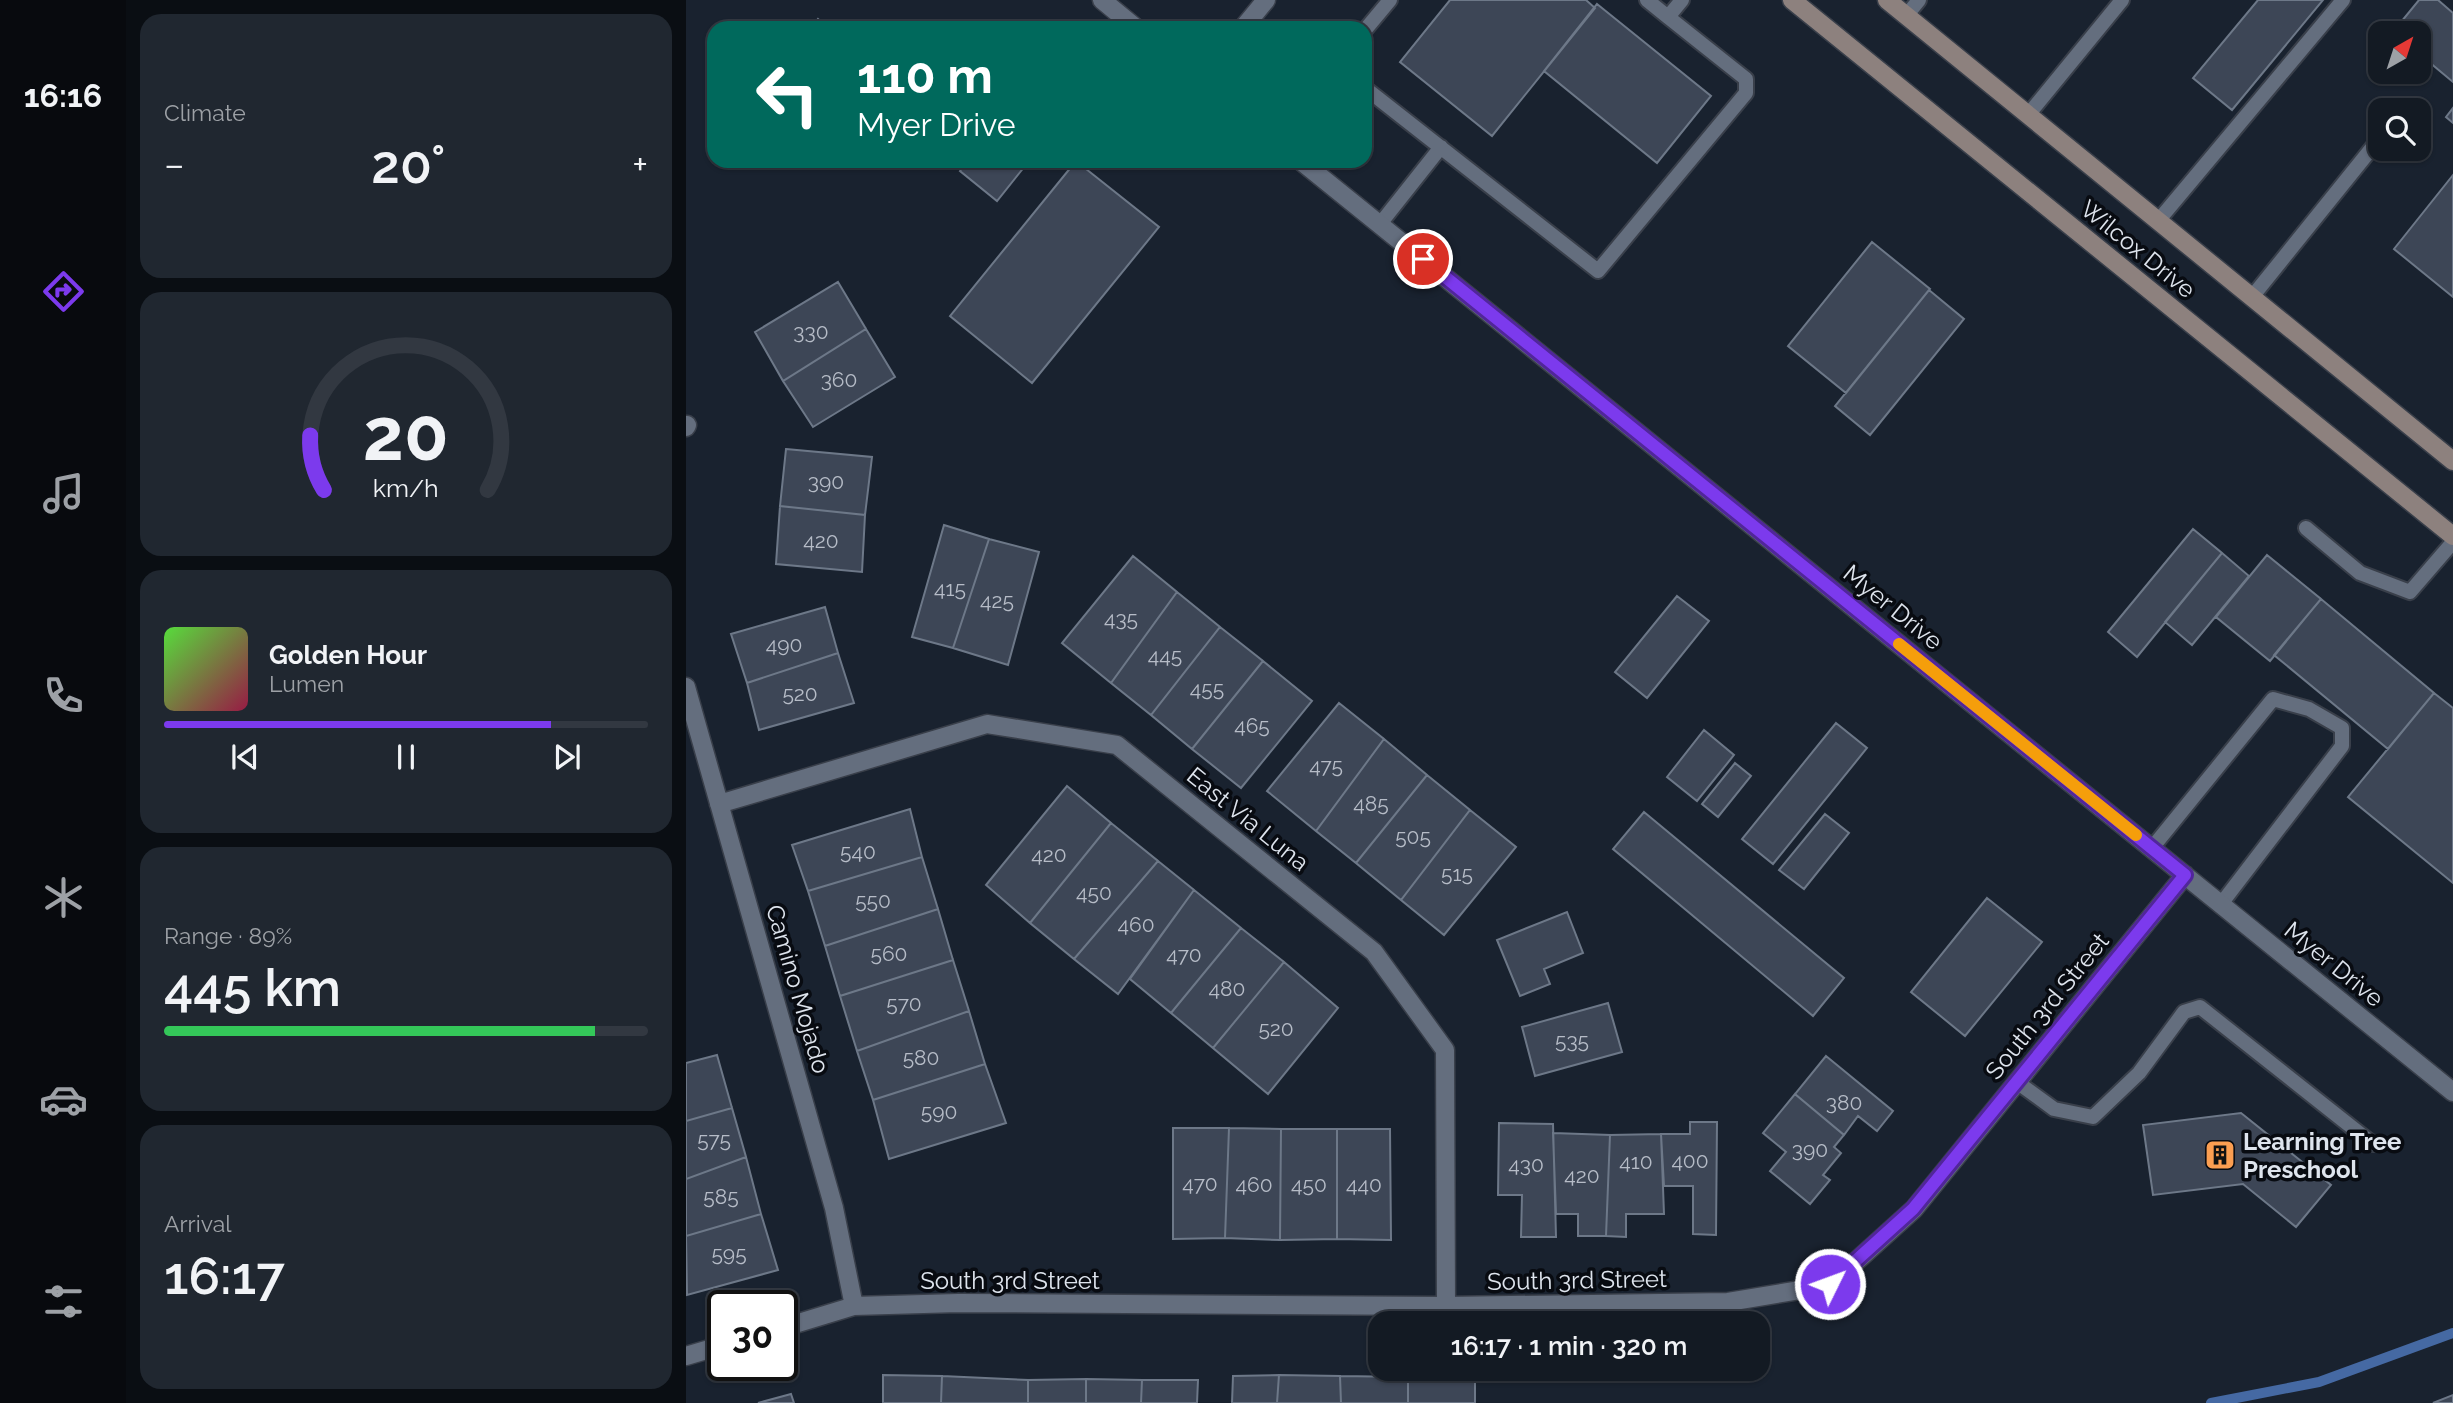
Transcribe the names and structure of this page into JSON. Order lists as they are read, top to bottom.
{
  "streets": {
    "street": [
      "Wilcox Drive",
      "Myer Drive",
      "East Via Luna",
      "Camino Mojado",
      "South 3rd Street"
    ]
  },
  "crossings": [
    ["Myer Drive", "South 3rd Street"],
    ["East Via Luna", "Camino Mojado"],
    ["East Via Luna", "South 3rd Street"],
    ["Camino Mojado", "South 3rd Street"]
  ],
  "places": {
    "building": ["Learning Tree Preschool"]
  },
  "house_numbers": [
    "330",
    "360",
    "390",
    "420",
    "415",
    "425",
    "435",
    "490",
    "445",
    "455",
    "520",
    "465",
    "475",
    "485",
    "505",
    "540",
    "420",
    "515",
    "450",
    "550",
    "460",
    "560",
    "470",
    "480",
    "570",
    "520",
    "535",
    "580",
    "380",
    "590",
    "575",
    "390",
    "400",
    "410",
    "430",
    "420",
    "470",
    "460",
    "450",
    "440",
    "585",
    "595"
  ],
  "north": "top right",
  "page": {
    "tabs": "16:16",
    "tile": [
      "Climate",
      ["Range · 89%", "445 km"],
      ["Arrival", "16:17"]
    ],
    "turn": ["110 m", "Myer Drive"],
    "heat": ["−", "20°", "+"],
    "song": ["Golden Hour", "Lumen"],
    "limit": "30",
    "trip": "16:17 · 1 min · 320 m",
    "gauge": ["20", "km/h"]
  }
}
